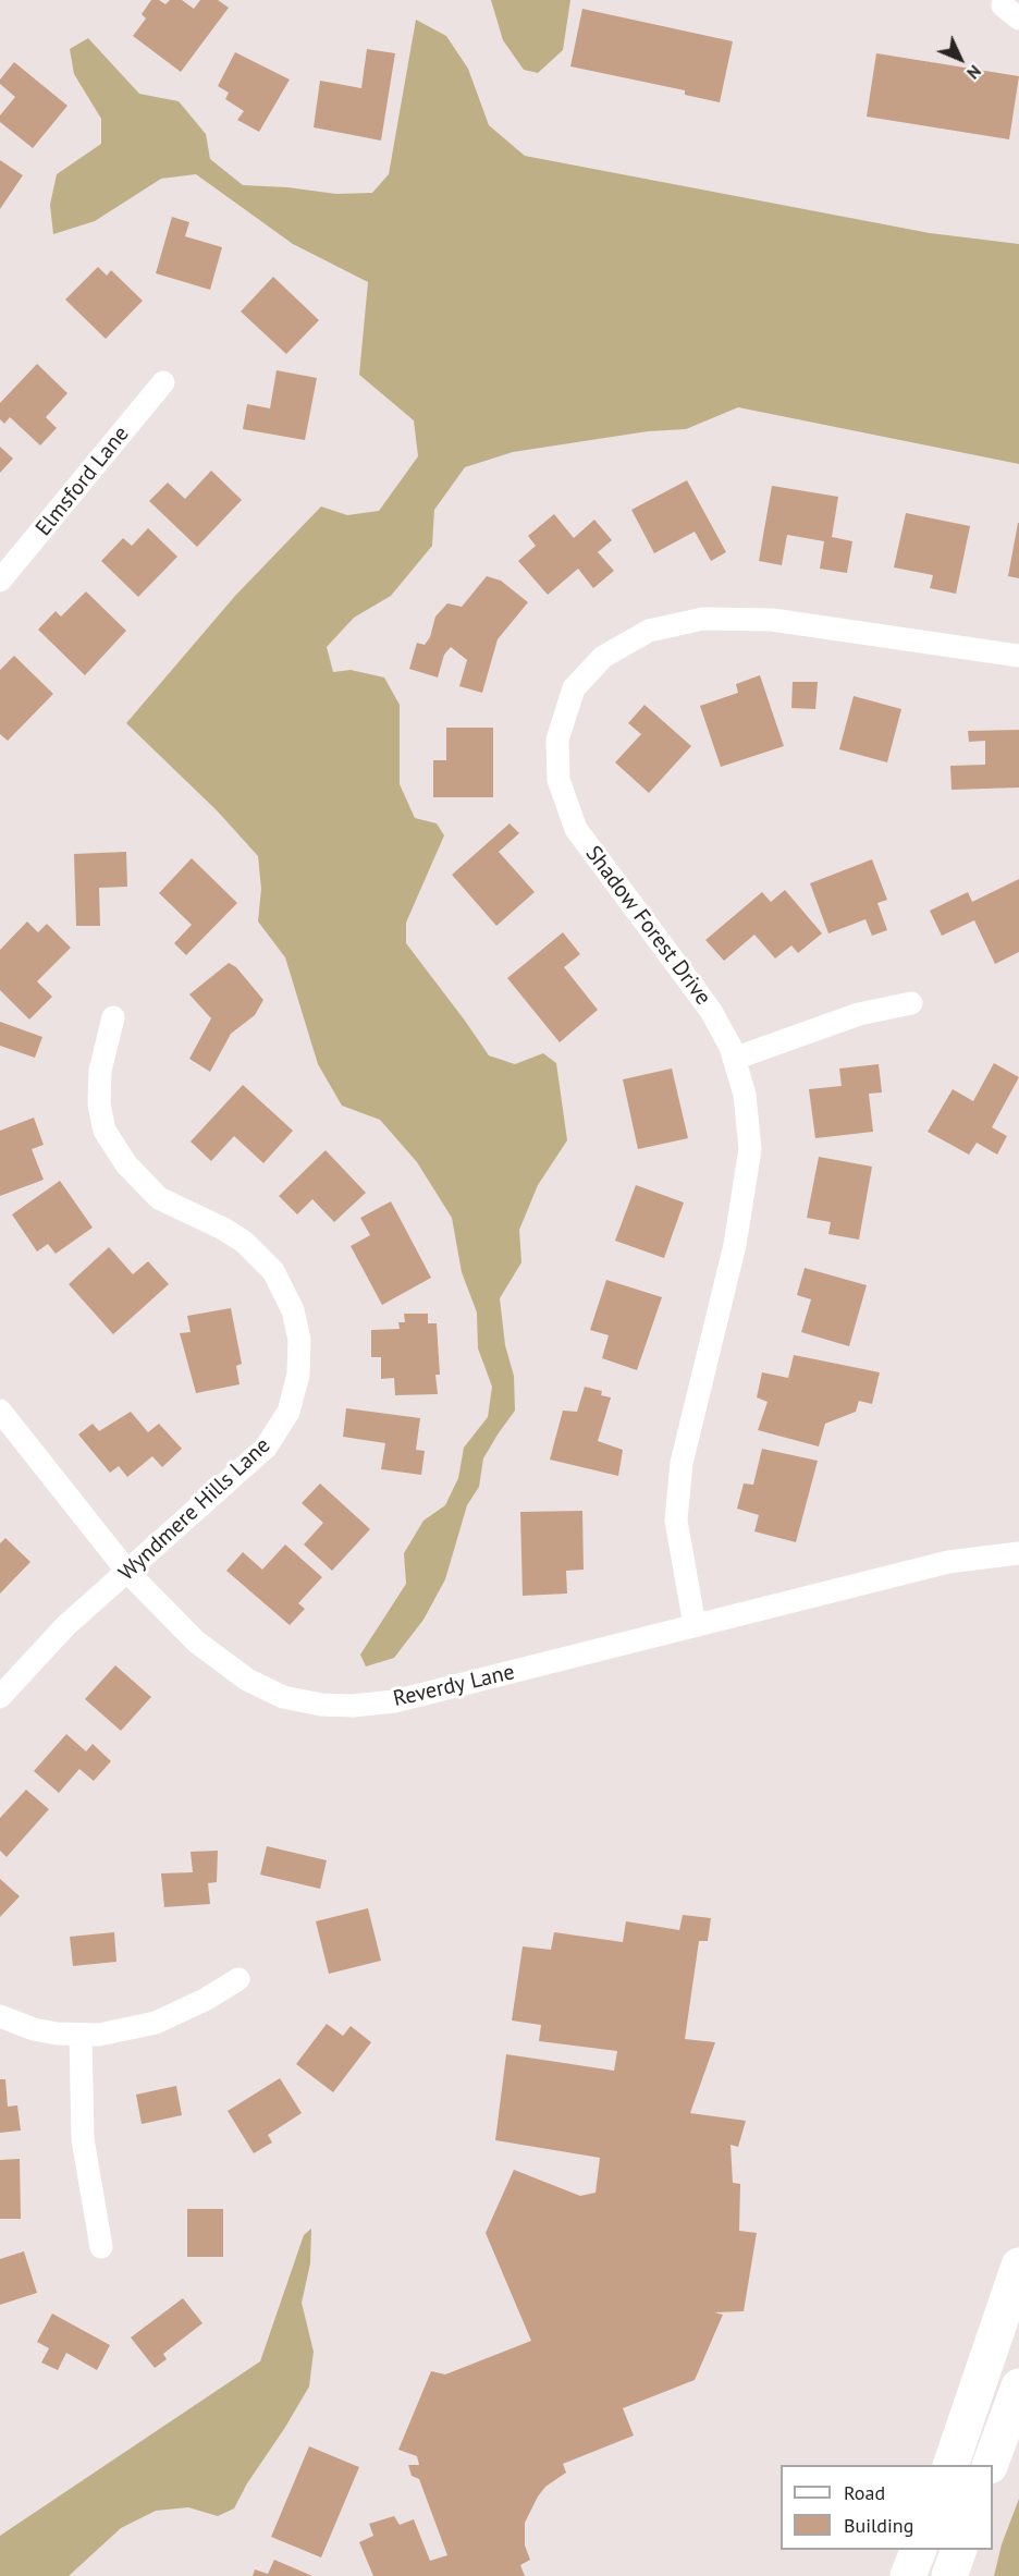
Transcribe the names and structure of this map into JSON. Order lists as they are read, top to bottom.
{
  "streets": {
    "street": [
      "Elmsford Lane",
      "Shadow Forest Drive",
      "Wyndmere Hills Lane",
      "Reverdy Lane"
    ]
  },
  "crossings": [
    ["Shadow Forest Drive", "Reverdy Lane"],
    ["Wyndmere Hills Lane", "Reverdy Lane"]
  ],
  "legend": ["Road", "Building"],
  "north": "bottom right"
}
